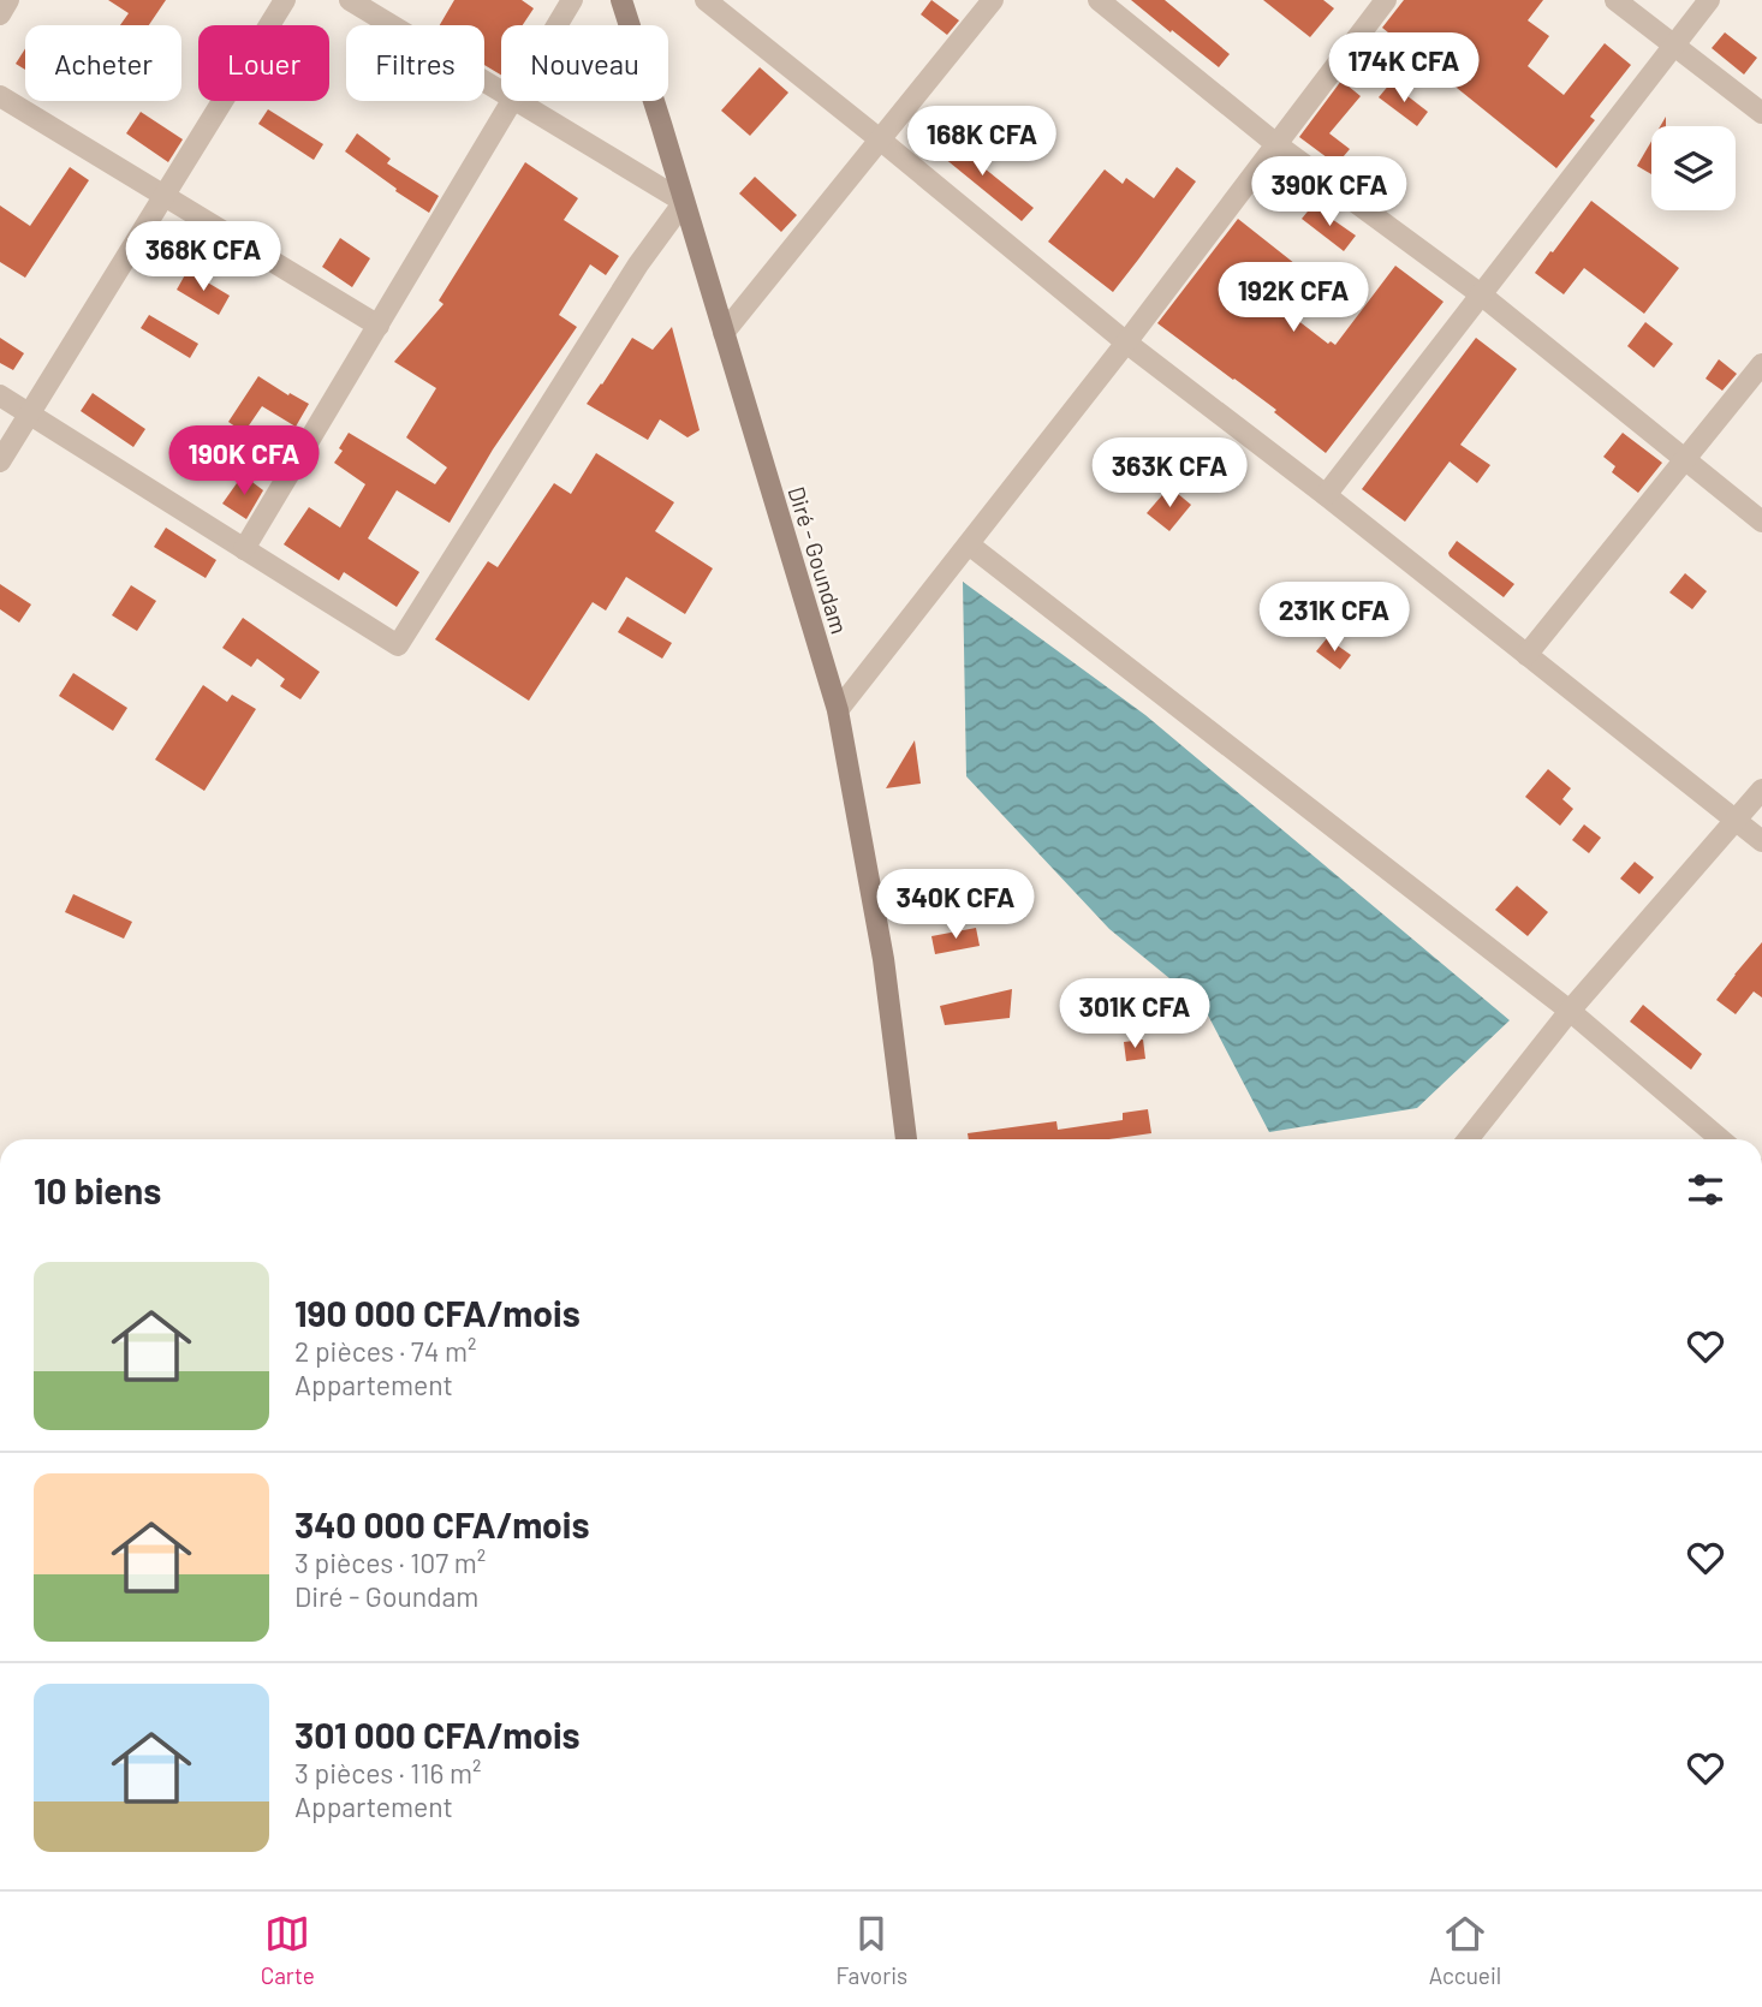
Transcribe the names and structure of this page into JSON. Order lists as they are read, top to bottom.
{
  "streets": {
    "main road": ["Diré - Goundam"]
  },
  "page": {
    "chip": [
      "Acheter",
      "Louer",
      "Filtres",
      "Nouveau"
    ],
    "price": [
      "174K CFA",
      "168K CFA",
      "390K CFA",
      "368K CFA",
      "192K CFA",
      "190K CFA",
      "363K CFA",
      "231K CFA",
      "340K CFA",
      "301K CFA"
    ],
    "heading": "10 biens",
    "list": [
      {
        "name": "190 000 CFA/mois",
        "note": "2 pièces · 74 m² · Appartement"
      },
      {
        "name": "340 000 CFA/mois",
        "note": "3 pièces · 107 m² · Diré - Goundam"
      },
      {
        "name": "301 000 CFA/mois",
        "note": "3 pièces · 116 m² · Appartement"
      }
    ],
    "tabs": ["Carte", "Favoris", "Accueil"]
  }
}
